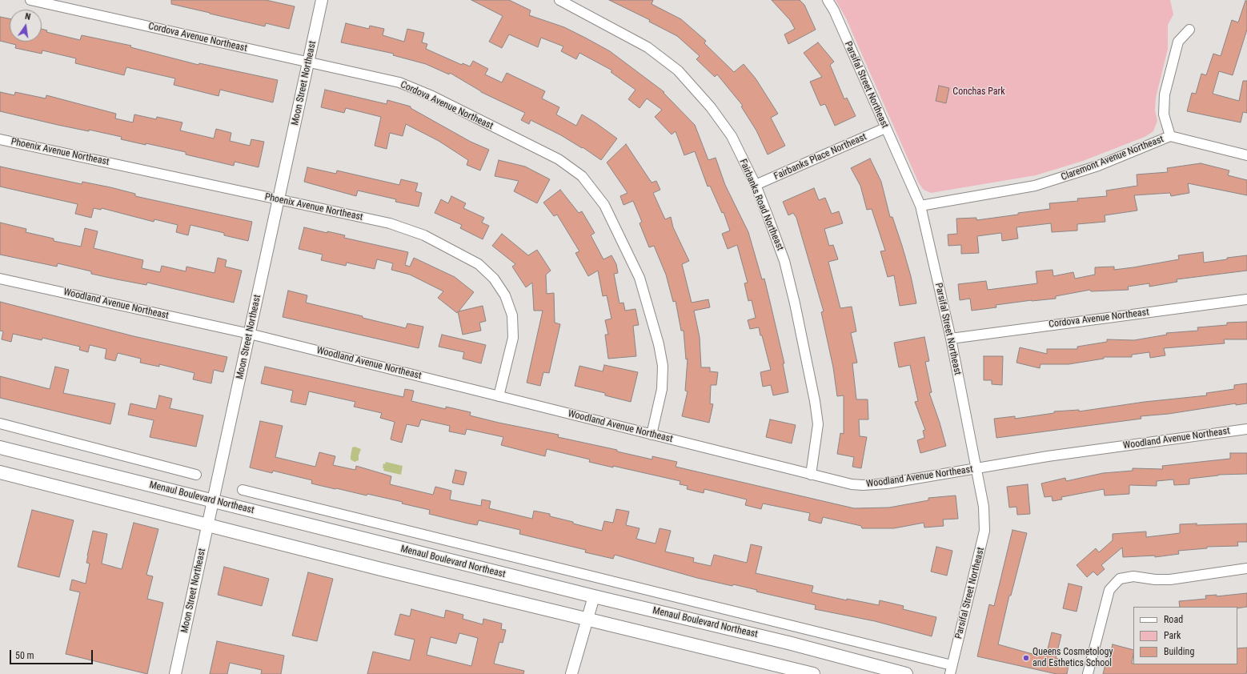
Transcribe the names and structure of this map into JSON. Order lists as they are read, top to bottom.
{
  "streets": {
    "main road": ["Menaul Boulevard Northeast"],
    "street": [
      "Cordova Avenue Northeast",
      "Moon Street Northeast",
      "Parsifal Street Northeast",
      "Phoenix Avenue Northeast",
      "Fairbanks Place Northeast",
      "Claremont Avenue Northeast",
      "Fairbanks Road Northeast",
      "Woodland Avenue Northeast"
    ]
  },
  "crossings": [
    ["Cordova Avenue Northeast", "Moon Street Northeast"],
    ["Cordova Avenue Northeast", "Parsifal Street Northeast"],
    ["Cordova Avenue Northeast", "Woodland Avenue Northeast"],
    ["Moon Street Northeast", "Phoenix Avenue Northeast"],
    ["Moon Street Northeast", "Woodland Avenue Northeast"],
    ["Moon Street Northeast", "Menaul Boulevard Northeast"],
    ["Parsifal Street Northeast", "Fairbanks Place Northeast"],
    ["Parsifal Street Northeast", "Claremont Avenue Northeast"],
    ["Parsifal Street Northeast", "Woodland Avenue Northeast"],
    ["Phoenix Avenue Northeast", "Woodland Avenue Northeast"],
    ["Fairbanks Place Northeast", "Fairbanks Road Northeast"],
    ["Fairbanks Road Northeast", "Woodland Avenue Northeast"]
  ],
  "parks": ["Conchas Park"],
  "places": ["Queens Cosmetology and Esthetics School"],
  "legend": ["Road", "Park", "Building"],
  "scale_bar": "50 m",
  "north": "top"
}
